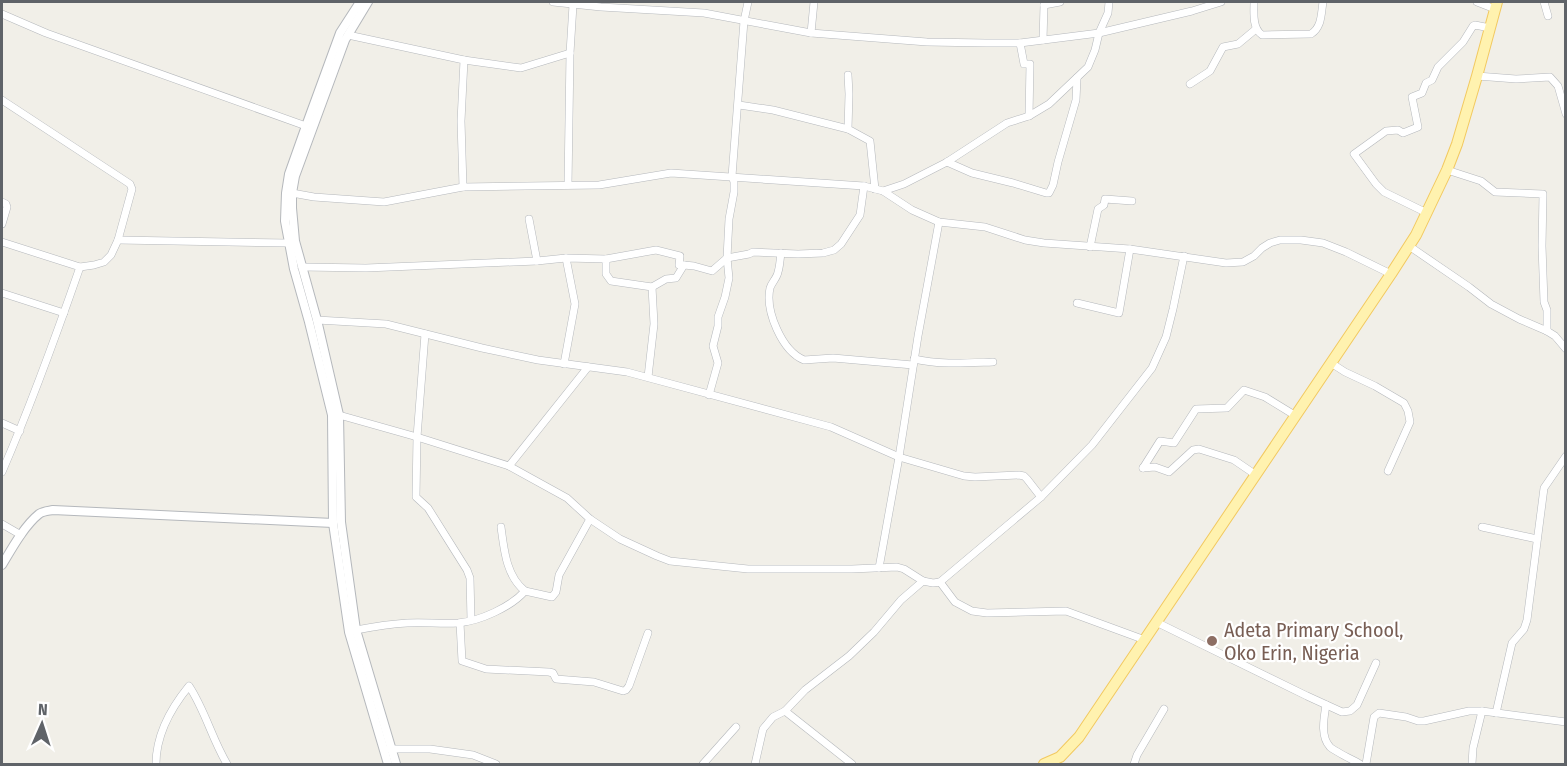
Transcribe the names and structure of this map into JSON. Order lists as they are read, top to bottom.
{
  "places": ["Adeta Primary School, Oko Erin, Nigeria"],
  "north": "top"
}
